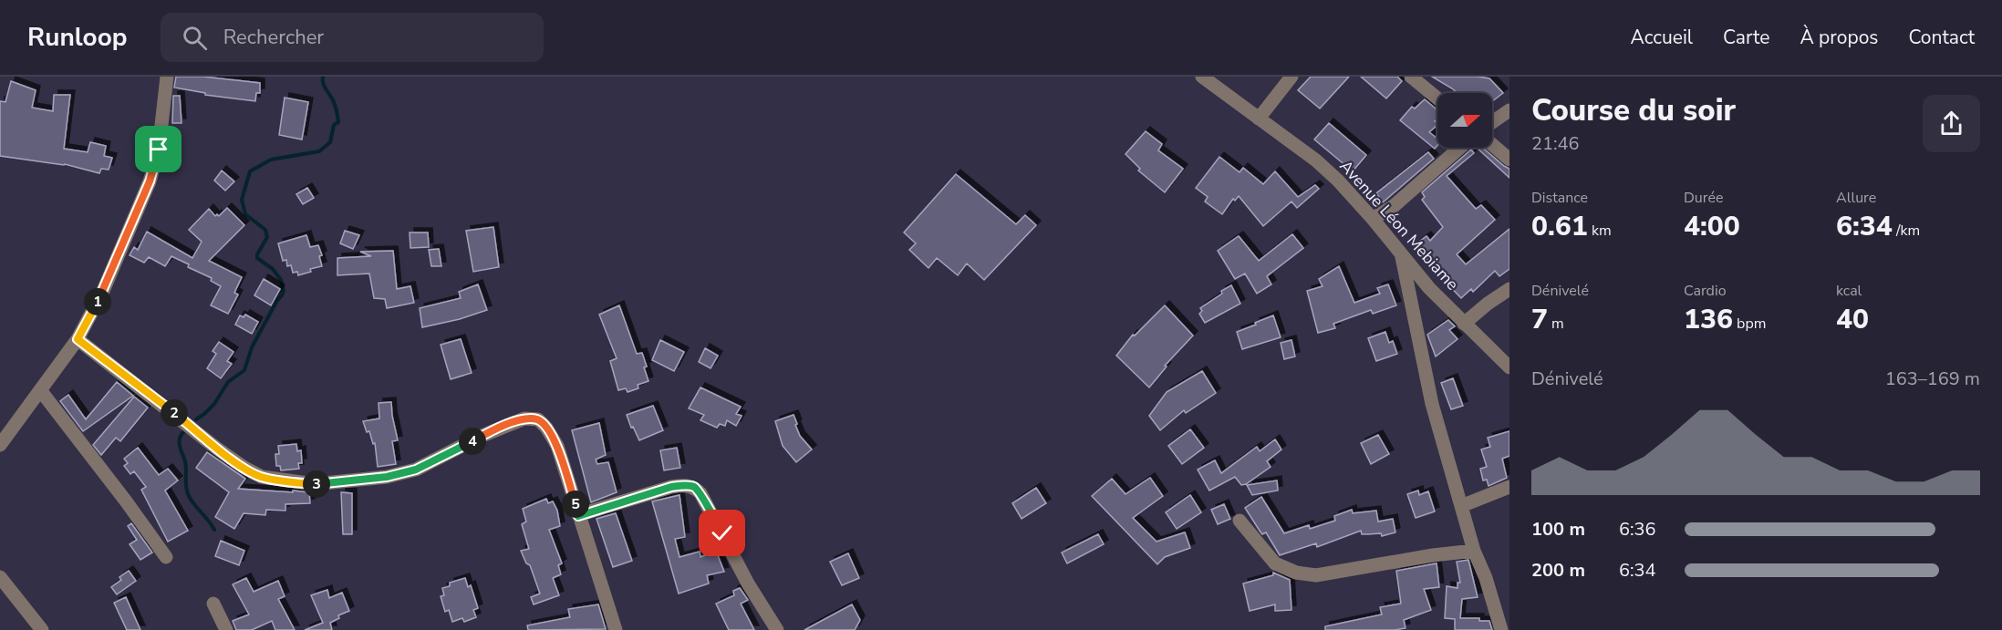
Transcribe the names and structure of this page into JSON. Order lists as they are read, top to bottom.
{
  "streets": {
    "street": ["Avenue Léon Mebiame"]
  },
  "north": "right",
  "page": {
    "header": "Runloop",
    "search": "Rechercher",
    "nav": [
      "Accueil",
      "Carte",
      "À propos",
      "Contact"
    ],
    "heading": ["Course du soir", "21:46"],
    "stats": [
      ["Distance", "0.61 km"],
      ["Durée", "4:00"],
      ["Allure", "6:34 /km"],
      ["Dénivelé", "7 m"],
      ["Cardio", "136 bpm"],
      ["kcal", "40"]
    ],
    "pins": [
      "1",
      "2",
      "4",
      "3",
      "5"
    ],
    "chart": ["Dénivelé", "163–169 m"],
    "list": [
      {
        "name": "100 m",
        "note": "6:36"
      },
      {
        "name": "200 m",
        "note": "6:34"
      }
    ]
  }
}
